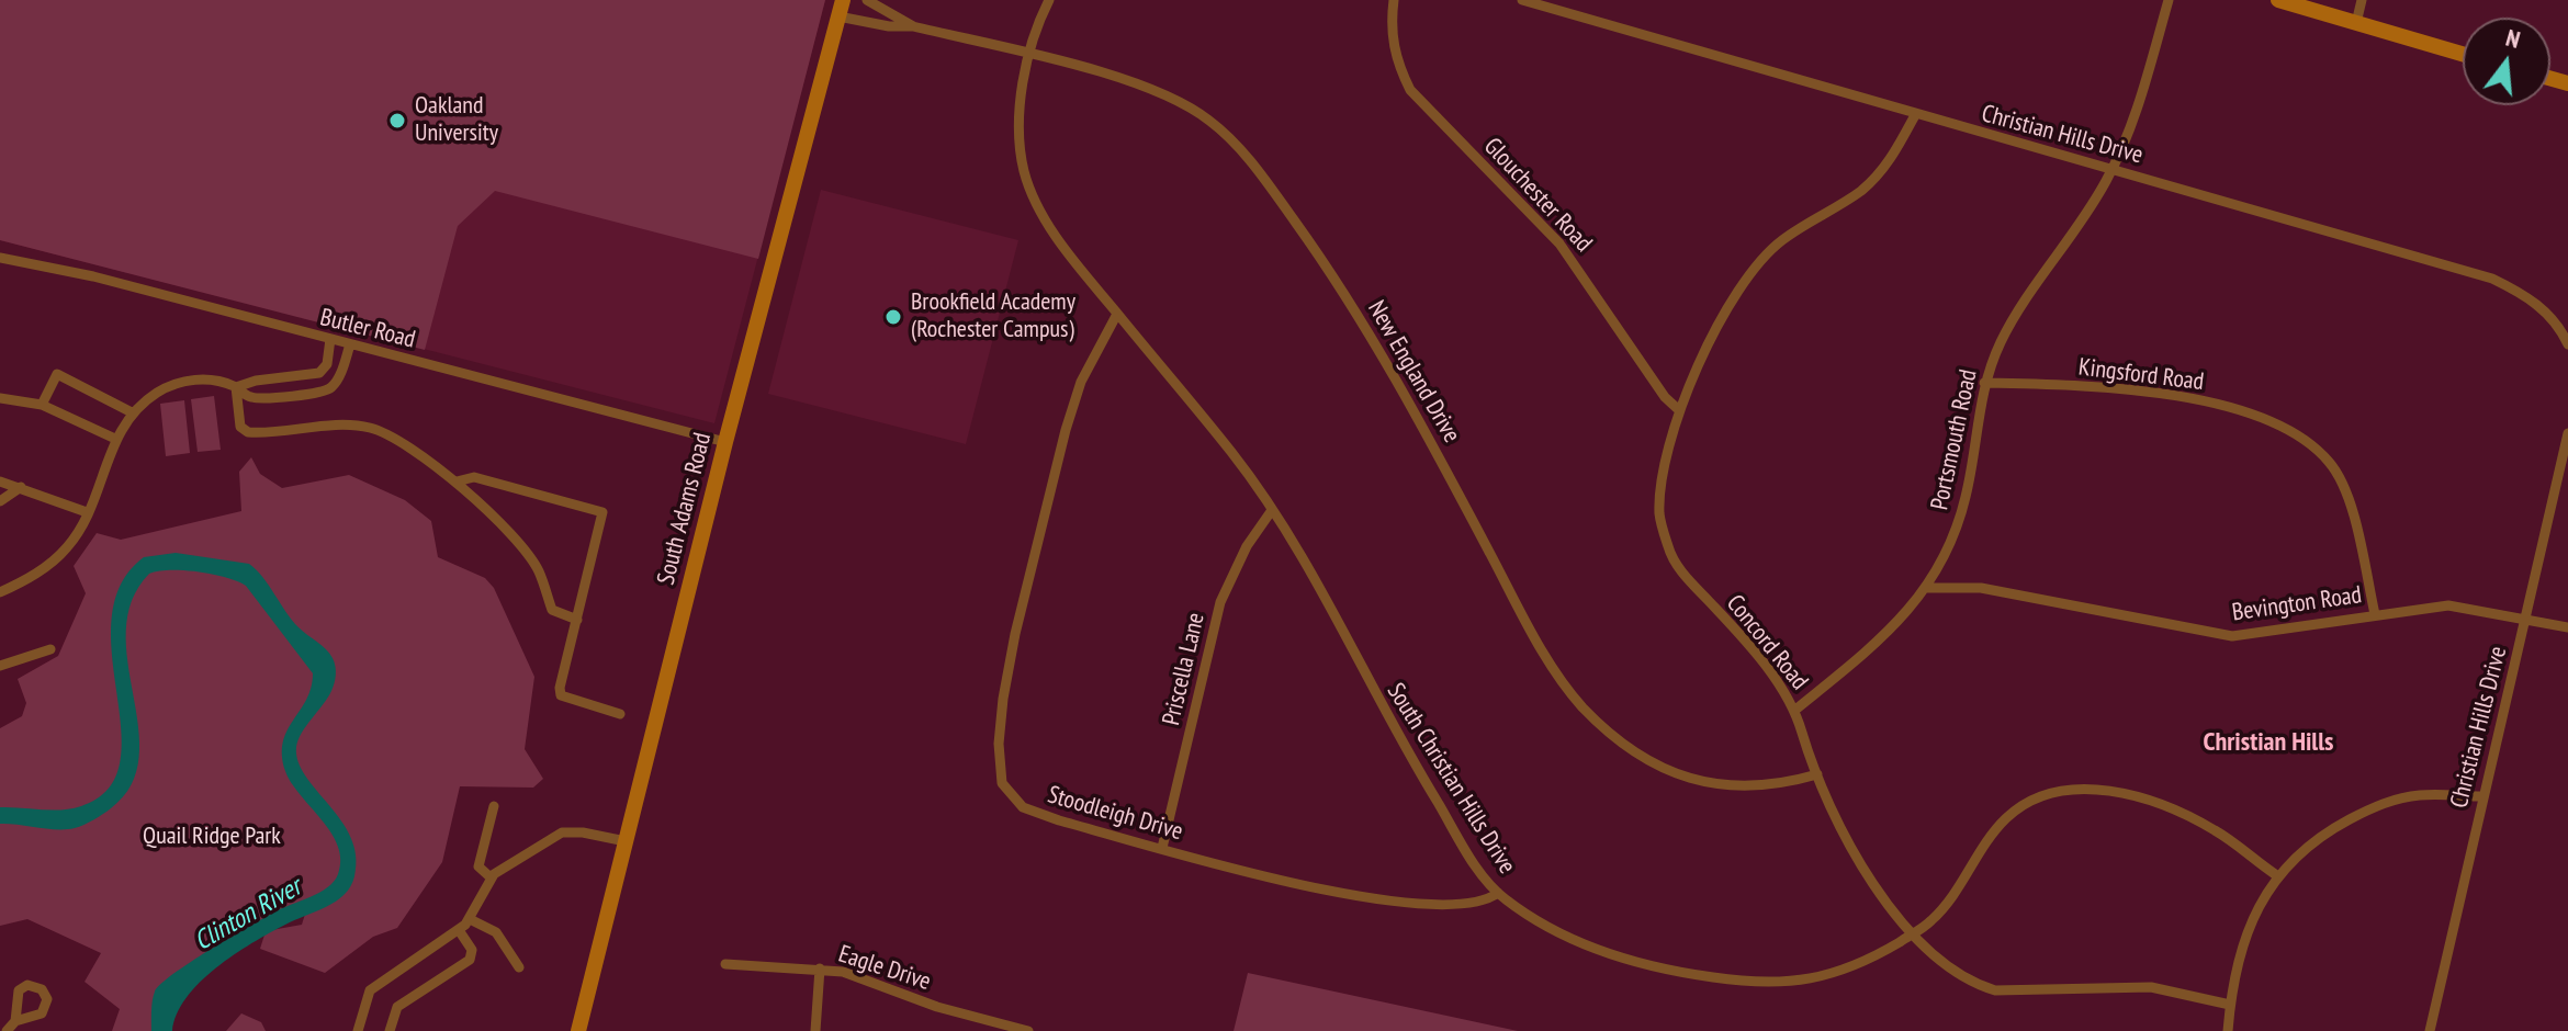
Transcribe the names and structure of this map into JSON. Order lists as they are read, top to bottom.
{
  "streets": {
    "main road": ["South Adams Road"],
    "street": [
      "Christian Hills Drive",
      "Glouchester Road",
      "Butler Road",
      "New England Drive",
      "Kingsford Road",
      "Portsmouth Road",
      "Bevington Road",
      "Concord Road",
      "Priscella Lane",
      "South Christian Hills Drive",
      "Stoodleigh Drive",
      "Eagle Drive"
    ]
  },
  "crossings": [
    ["Christian Hills Drive", "Portsmouth Road"],
    ["Christian Hills Drive", "Bevington Road"],
    ["Christian Hills Drive", "Concord Road"],
    ["Glouchester Road", "Concord Road"],
    ["Butler Road", "South Adams Road"],
    ["New England Drive", "South Adams Road"],
    ["New England Drive", "Concord Road"],
    ["New England Drive", "South Christian Hills Drive"],
    ["Kingsford Road", "Portsmouth Road"],
    ["Kingsford Road", "Bevington Road"],
    ["Portsmouth Road", "Bevington Road"],
    ["Portsmouth Road", "Concord Road"],
    ["Concord Road", "South Christian Hills Drive"],
    ["Priscella Lane", "South Christian Hills Drive"],
    ["Priscella Lane", "Stoodleigh Drive"],
    ["South Christian Hills Drive", "Stoodleigh Drive"]
  ],
  "districts": ["Christian Hills"],
  "water": ["Clinton River"],
  "parks": ["Quail Ridge Park"],
  "places": ["Oakland University", "Brookfield Academy (Rochester Campus)"],
  "north": "top"
}
